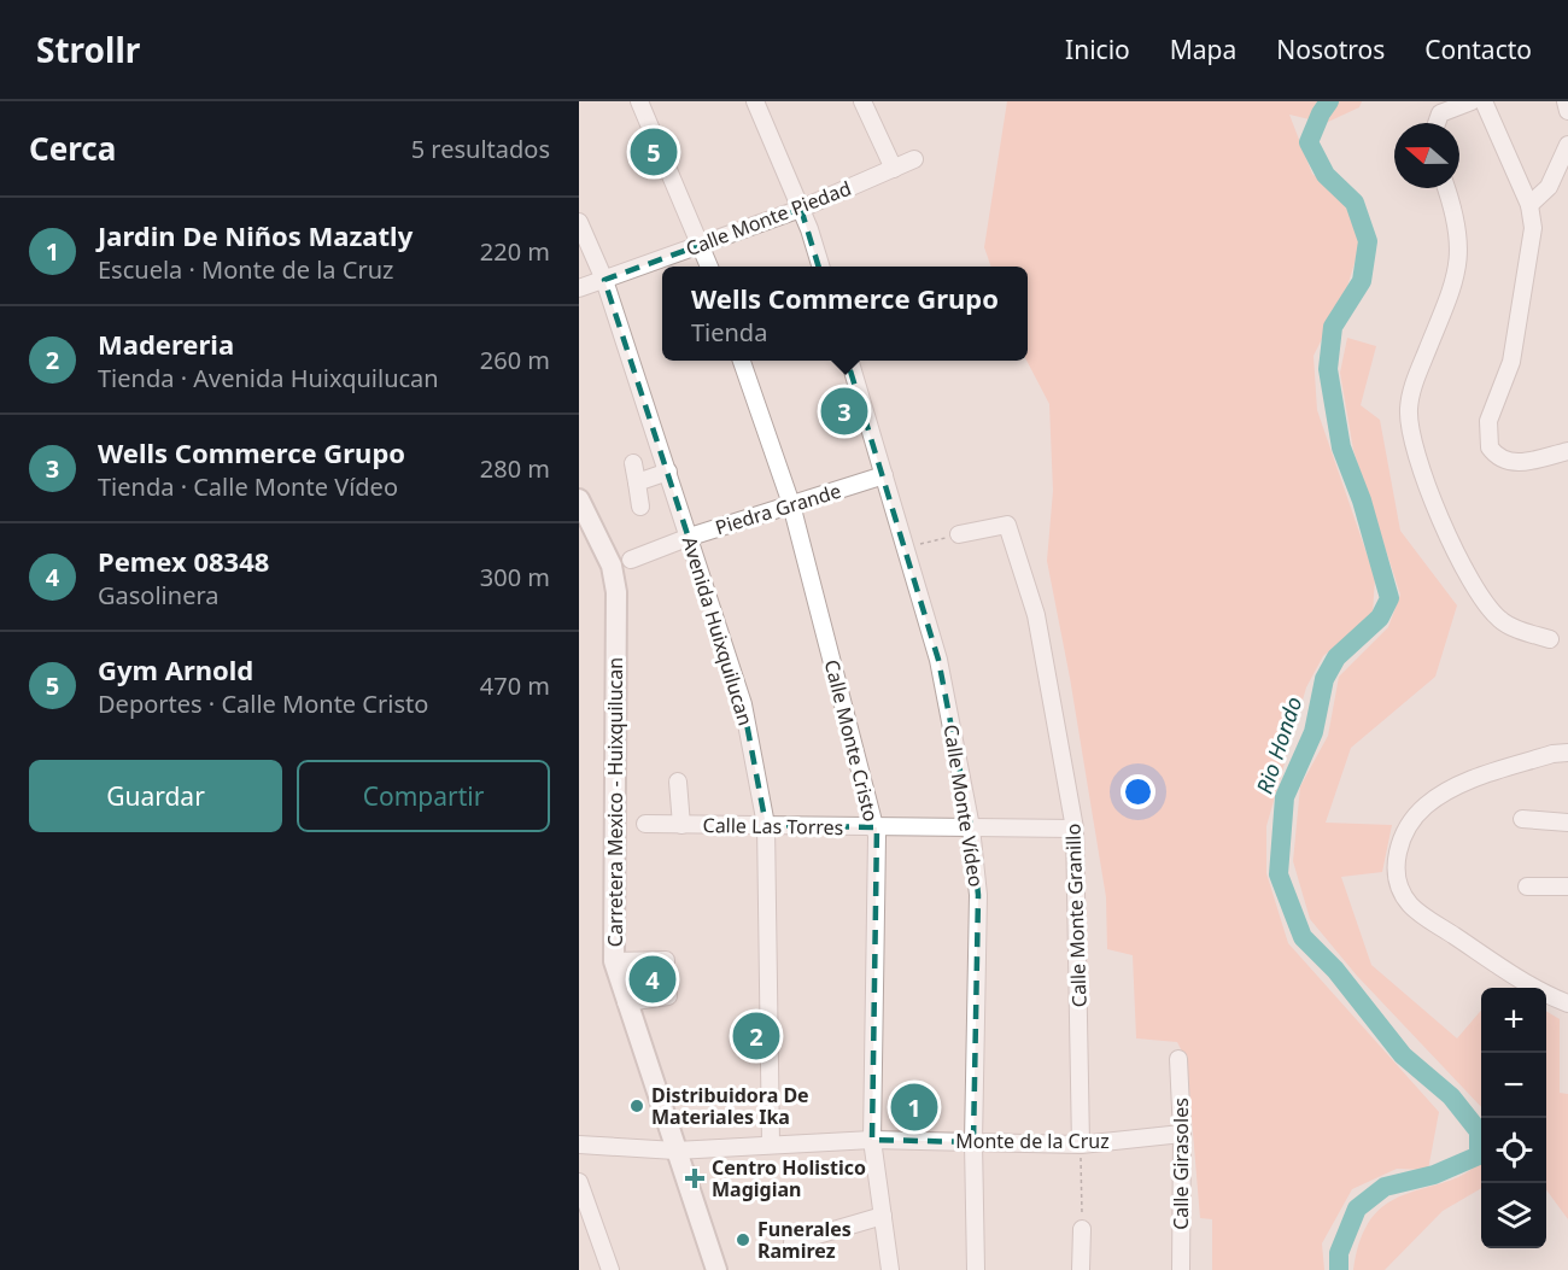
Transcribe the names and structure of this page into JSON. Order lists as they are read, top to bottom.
{
  "streets": {
    "main road": ["Carretera Mexico - Huixquilucan"],
    "street": [
      "Calle Monte Piedad",
      "Piedra Grande",
      "Avenida Huixquilucan",
      "Calle Monte Cristo",
      "Calle Monte Vídeo",
      "Calle Las Torres",
      "Calle Monte Granillo",
      "Monte de la Cruz",
      "Calle Girasoles"
    ]
  },
  "crossings": [
    ["Calle Monte Piedad", "Avenida Huixquilucan"],
    ["Piedra Grande", "Avenida Huixquilucan"],
    ["Piedra Grande", "Calle Monte Cristo"],
    ["Piedra Grande", "Calle Monte Vídeo"],
    ["Avenida Huixquilucan", "Calle Las Torres"],
    ["Avenida Huixquilucan", "Monte de la Cruz"],
    ["Calle Monte Cristo", "Calle Las Torres"],
    ["Calle Monte Cristo", "Monte de la Cruz"],
    ["Carretera Mexico - Huixquilucan", "Monte de la Cruz"],
    ["Calle Monte Vídeo", "Calle Las Torres"],
    ["Calle Monte Vídeo", "Monte de la Cruz"],
    ["Calle Las Torres", "Calle Monte Granillo"],
    ["Calle Monte Granillo", "Monte de la Cruz"],
    ["Monte de la Cruz", "Calle Girasoles"]
  ],
  "water": ["Rio Hondo"],
  "places": {
    "other": ["Distribuidora De Materiales Ika", "Funerales Ramirez"],
    "health": ["Centro Holistico Magigian"]
  },
  "north": "left",
  "page": {
    "header": "Strollr",
    "nav": [
      "Inicio",
      "Mapa",
      "Nosotros",
      "Contacto"
    ],
    "heading": ["Cerca", "5 resultados"],
    "pins": [
      "5",
      "3",
      "4",
      "2",
      "1"
    ],
    "list": [
      {
        "mark": "1",
        "name": "Jardin De Niños Mazatly",
        "note": "Escuela · Monte de la Cruz",
        "value": "220 m"
      },
      {
        "mark": "2",
        "name": "Madereria",
        "note": "Tienda · Avenida Huixquilucan",
        "value": "260 m"
      },
      {
        "mark": "3",
        "name": "Wells Commerce Grupo",
        "note": "Tienda · Calle Monte Vídeo",
        "value": "280 m"
      },
      {
        "mark": "4",
        "name": "Pemex 08348",
        "note": "Gasolinera",
        "value": "300 m"
      },
      {
        "mark": "5",
        "name": "Gym Arnold",
        "note": "Deportes · Calle Monte Cristo",
        "value": "470 m"
      }
    ],
    "popup": ["Wells Commerce Grupo", "Tienda"],
    "buttons": ["Guardar", "Compartir"],
    "map_buttons": ["+", "−"]
  }
}
